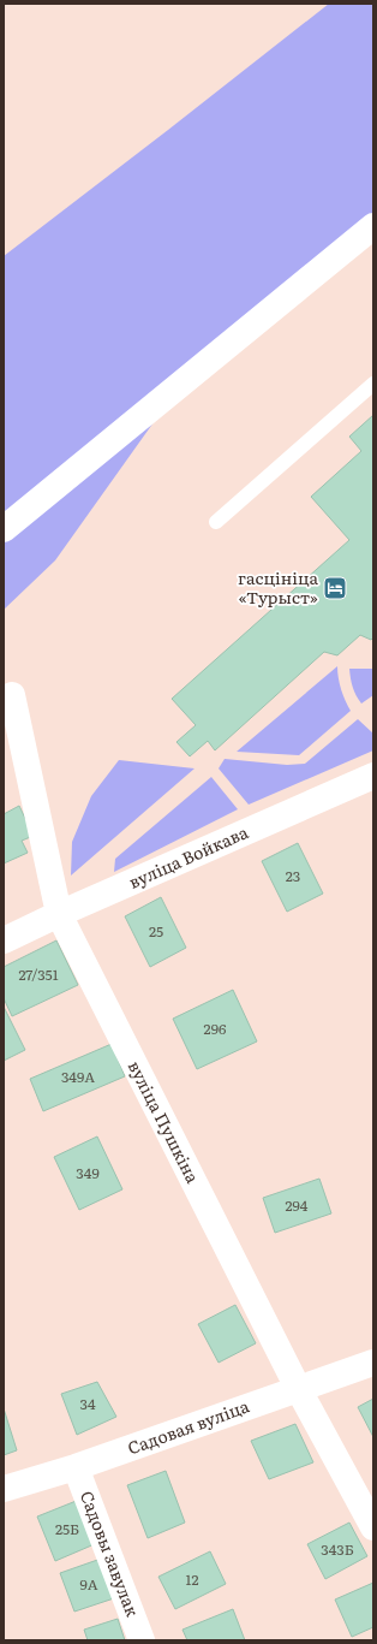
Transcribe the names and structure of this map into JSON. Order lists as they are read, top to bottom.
{
  "streets": {
    "street": [
      "вуліца Войкава",
      "вуліца Пушкіна",
      "Садовая вуліца",
      "Садовы завулак"
    ]
  },
  "crossings": [
    ["вуліца Войкава", "вуліца Пушкіна"],
    ["вуліца Пушкіна", "Садовая вуліца"],
    ["Садовая вуліца", "Садовы завулак"]
  ],
  "places": {
    "hotel": ["гасцініца «Турыст»"]
  },
  "house_numbers": [
    "23",
    "25",
    "27/351",
    "296",
    "349А",
    "349",
    "294",
    "34",
    "25Б",
    "343Б",
    "12",
    "9А"
  ]
}
